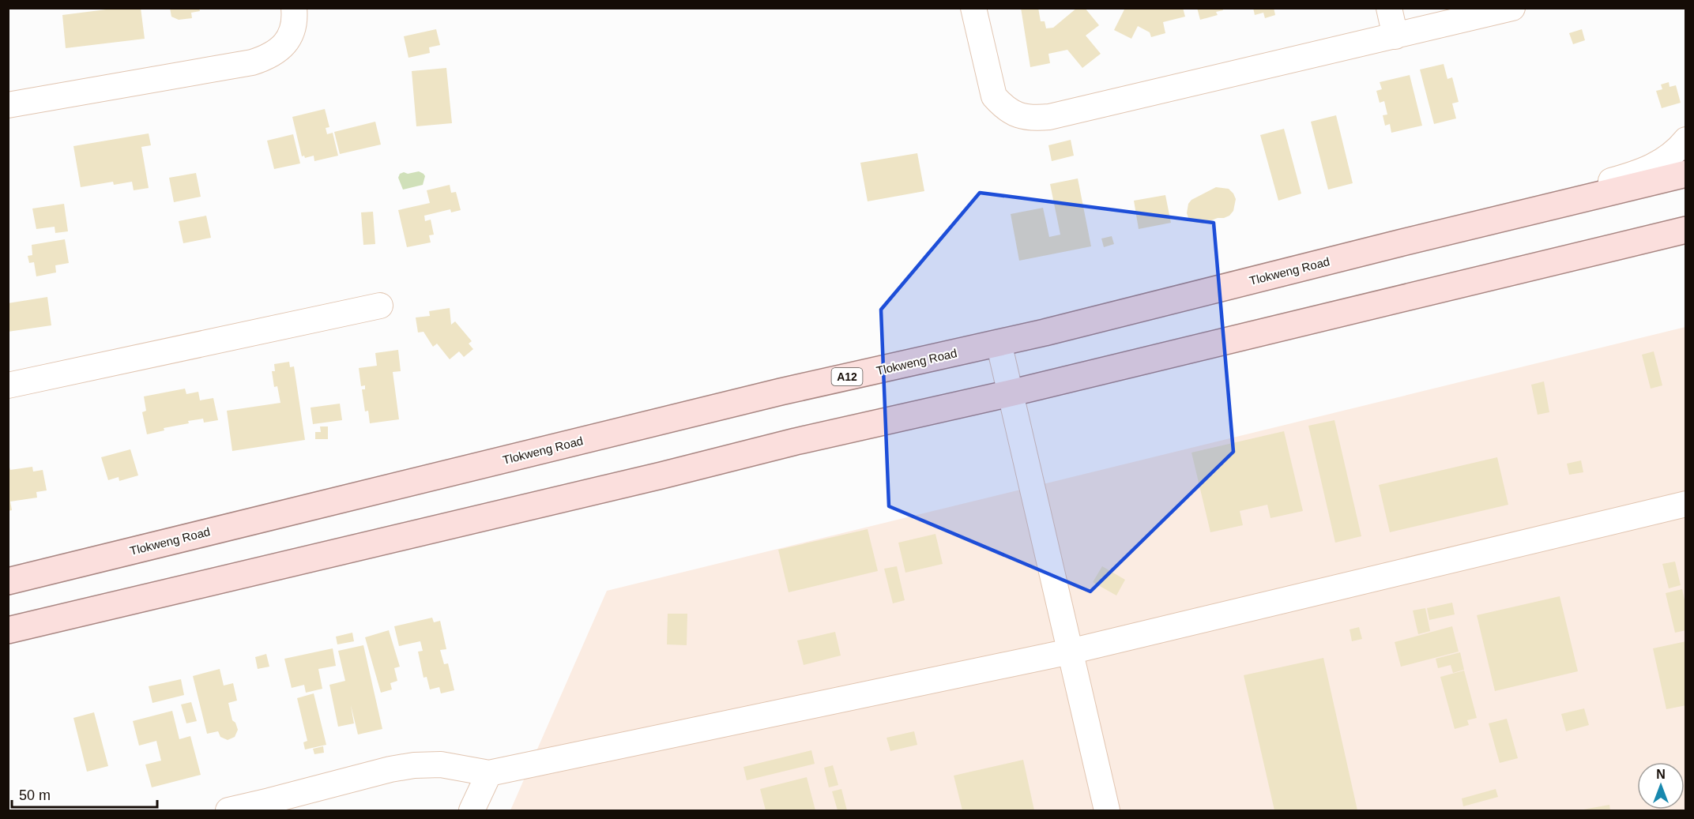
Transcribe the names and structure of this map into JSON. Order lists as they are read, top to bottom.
{
  "streets": {
    "main road": ["Tlokweng Road", "A12"]
  },
  "scale_bar": "50 m",
  "north": "top"
}
